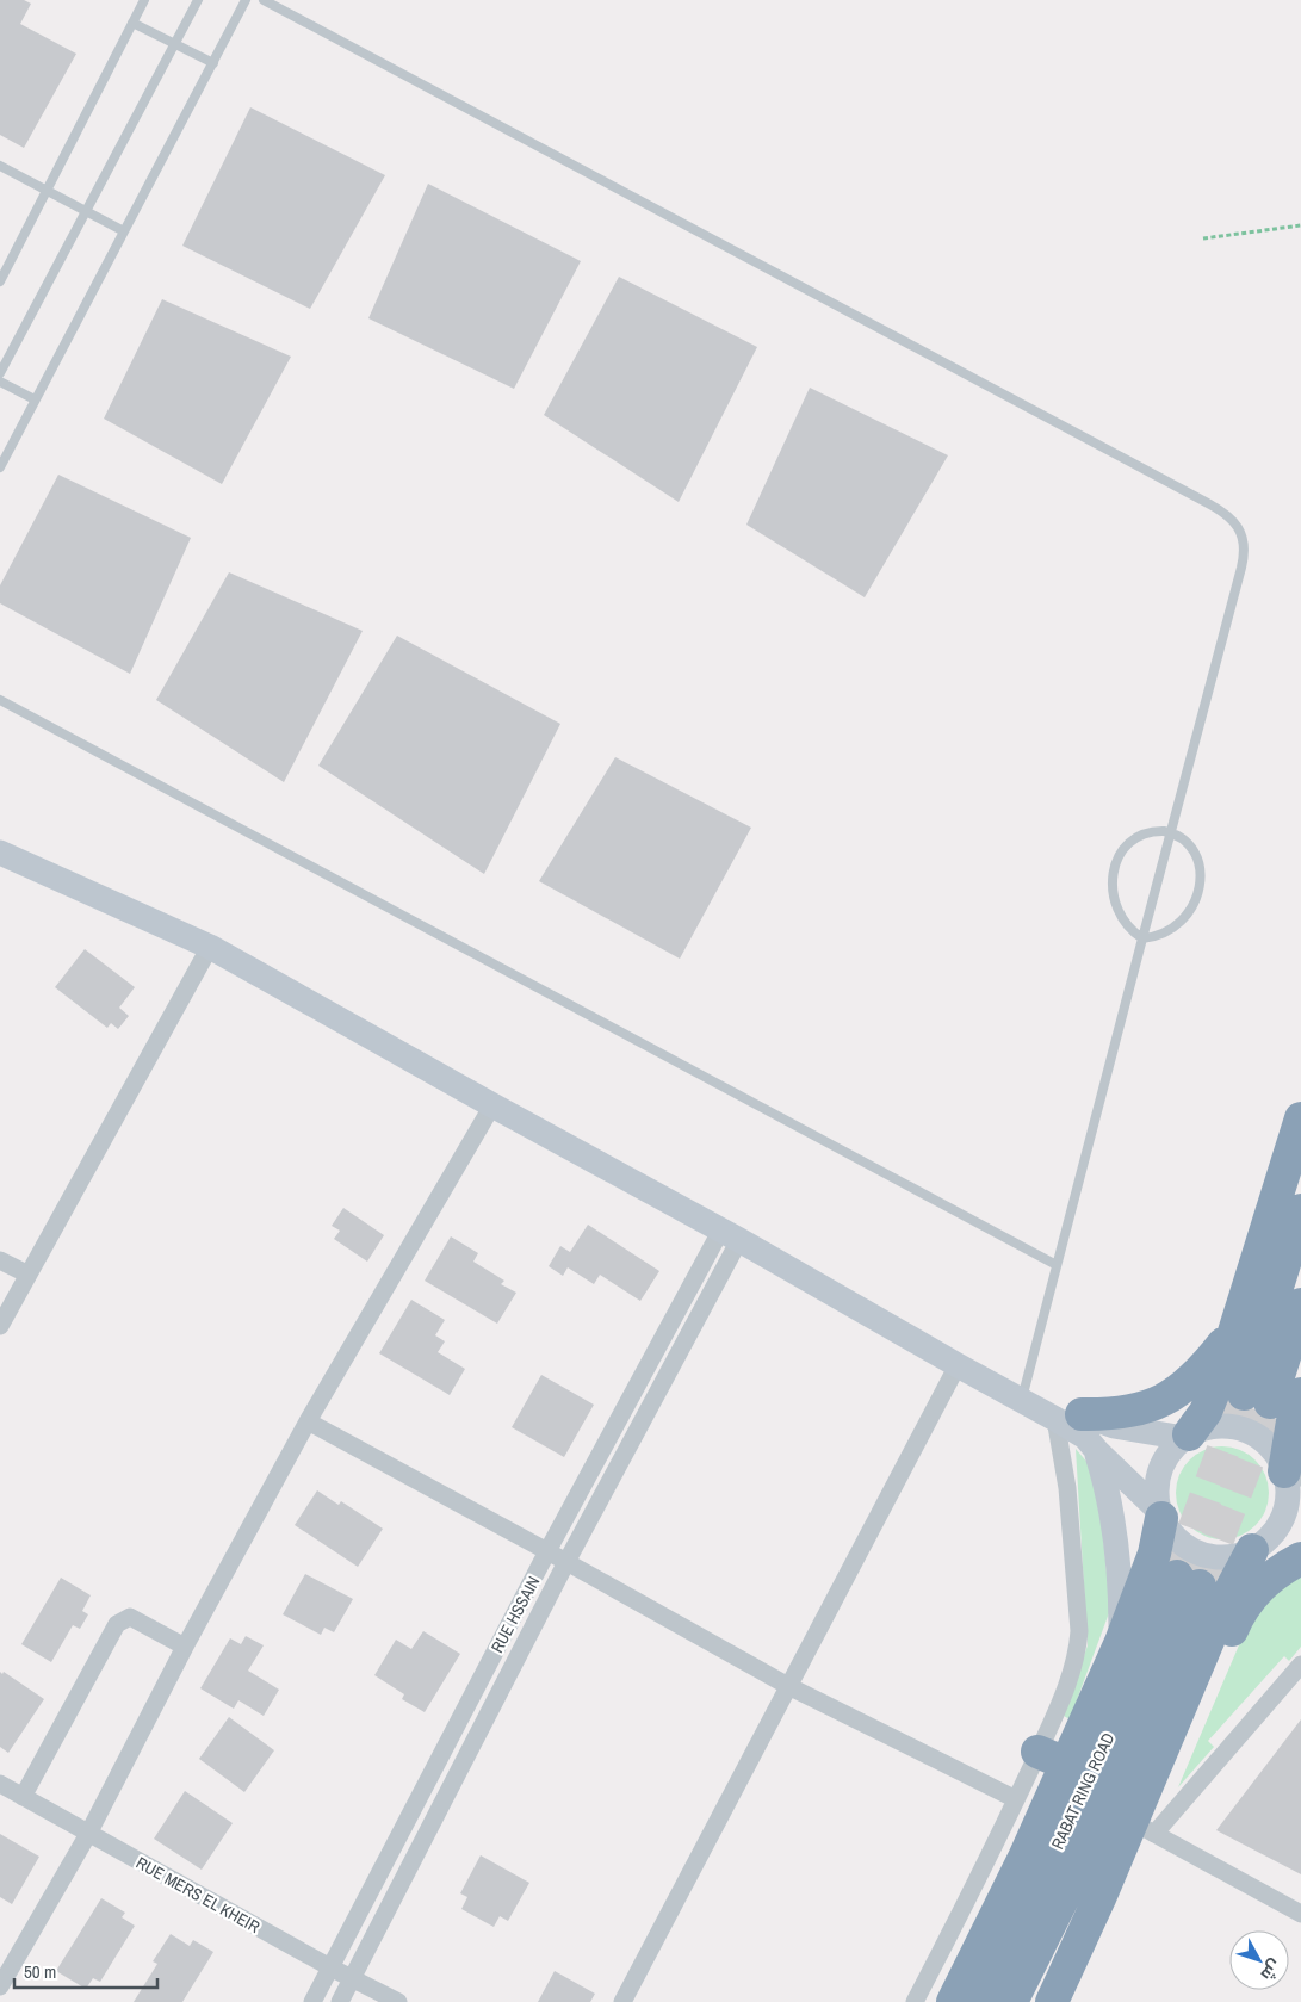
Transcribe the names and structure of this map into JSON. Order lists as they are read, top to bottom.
{
  "streets": {
    "highway": ["RABAT RING ROAD"],
    "street": ["RUE HSSAIN", "RUE MERS EL KHEIR"]
  },
  "crossings": [
    ["RUE HSSAIN", "RUE MERS EL KHEIR"]
  ],
  "scale_bar": "50 m",
  "north": "bottom right"
}
